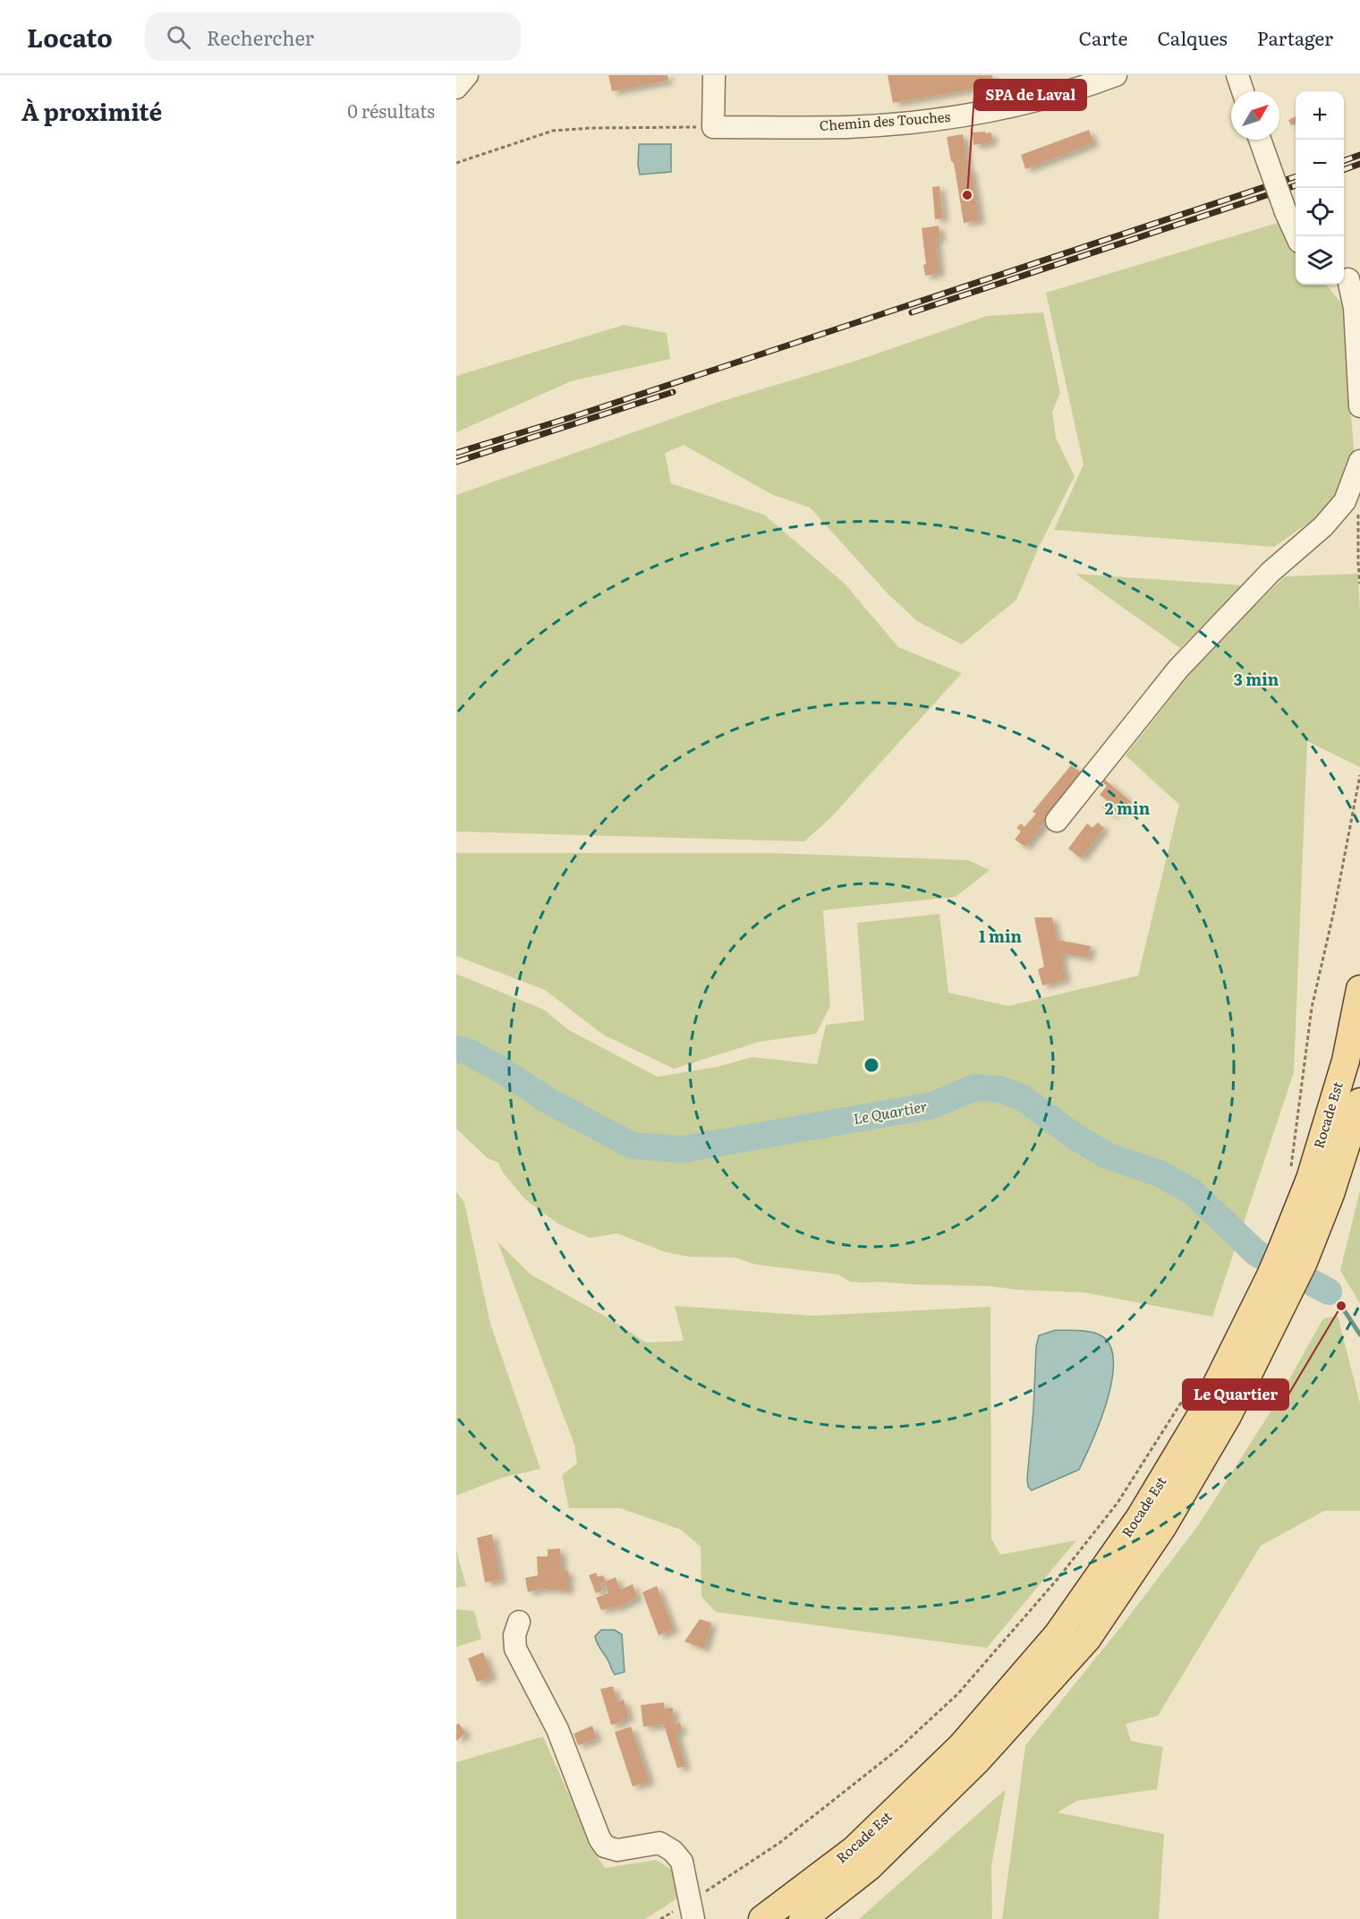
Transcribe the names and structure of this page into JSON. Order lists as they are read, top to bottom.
{
  "streets": {
    "main road": ["Rocade Est"],
    "street": ["Chemin des Touches"]
  },
  "water": ["Le Quartier"],
  "places": ["SPA de Laval", "Le Quartier"],
  "north": "top right",
  "page": {
    "header": "Locato",
    "search": "Rechercher",
    "nav": ["Carte", "Calques", "Partager"],
    "heading": ["À proximité", "0 résultats"],
    "map_buttons": ["+", "−"]
  },
  "rings": ["3 min", "2 min", "1 min"]
}
